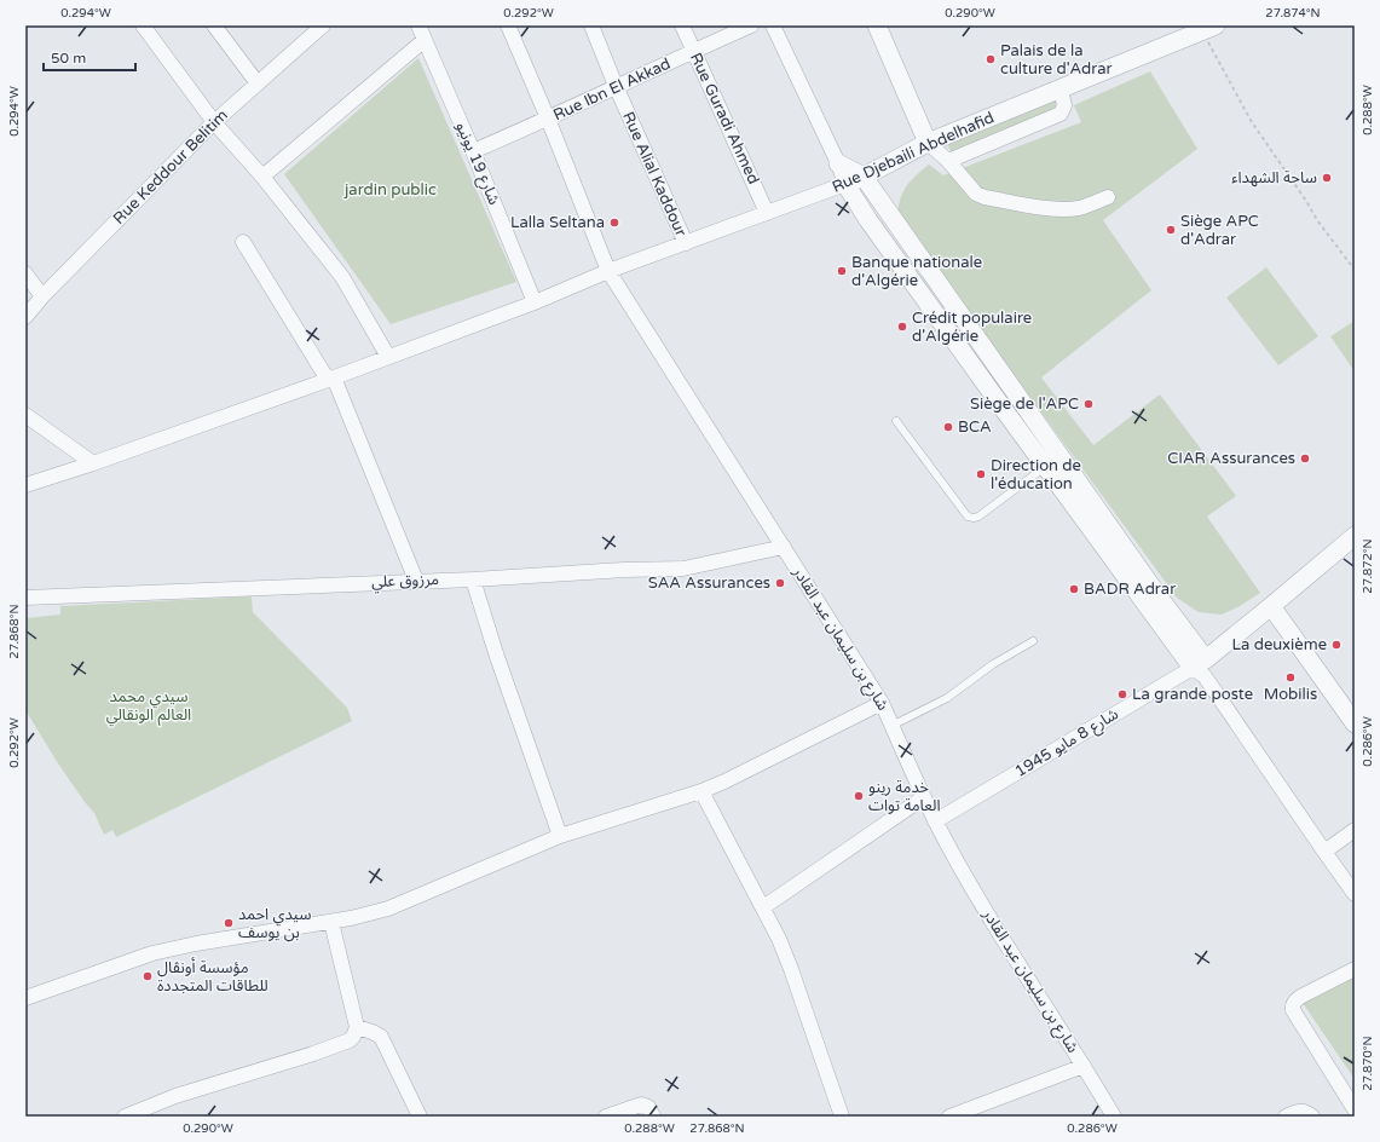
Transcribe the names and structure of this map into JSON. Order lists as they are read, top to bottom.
{
  "streets": {
    "street": [
      "Rue Ibn El Akkad",
      "Rue Guradi Ahmed",
      "Rue Djebaili Abdelhafid",
      "شارع 19 يونيو",
      "Rue Keddour Belitim",
      "Rue Alial Kaddour",
      "مرزوق علي",
      "شارع بن سليمان عبد القادر",
      "شارع 8 مايو 1945"
    ]
  },
  "crossings": [
    ["Rue Ibn El Akkad", "Rue Guradi Ahmed"],
    ["Rue Ibn El Akkad", "شارع 19 يونيو"],
    ["Rue Ibn El Akkad", "Rue Alial Kaddour"],
    ["Rue Ibn El Akkad", "شارع بن سليمان عبد القادر"],
    ["Rue Guradi Ahmed", "Rue Djebaili Abdelhafid"],
    ["Rue Djebaili Abdelhafid", "شارع 19 يونيو"],
    ["Rue Djebaili Abdelhafid", "Rue Alial Kaddour"],
    ["Rue Djebaili Abdelhafid", "شارع بن سليمان عبد القادر"],
    ["مرزوق علي", "شارع بن سليمان عبد القادر"],
    ["شارع بن سليمان عبد القادر", "شارع 8 مايو 1945"]
  ],
  "parks": ["jardin public", "سيدي محمد العالم الونقالي"],
  "places": [
    "Palais de la culture d'Adrar",
    "ساحة الشهداء",
    "Lalla Seltana",
    "Siège APC d'Adrar",
    "Banque nationale d'Algérie",
    "Crédit populaire d'Algérie",
    "Siège de l'APC",
    "BCA",
    "CIAR Assurances",
    "Direction de l'éducation",
    "SAA Assurances",
    "BADR Adrar",
    "La deuxième",
    "Mobilis",
    "La grande poste",
    "خدمة رينو العامة توات",
    "سيدي احمد بن يوسف",
    "مؤسسة أونڨال للطاقات المتجددة"
  ],
  "scale_bar": "50 m",
  "coordinates": [
    "0.294°W",
    "0.292°W",
    "0.290°W",
    "27.874°N",
    "0.288°W",
    "27.872°N",
    "27.868°N",
    "0.286°W",
    "27.870°N"
  ]
}
